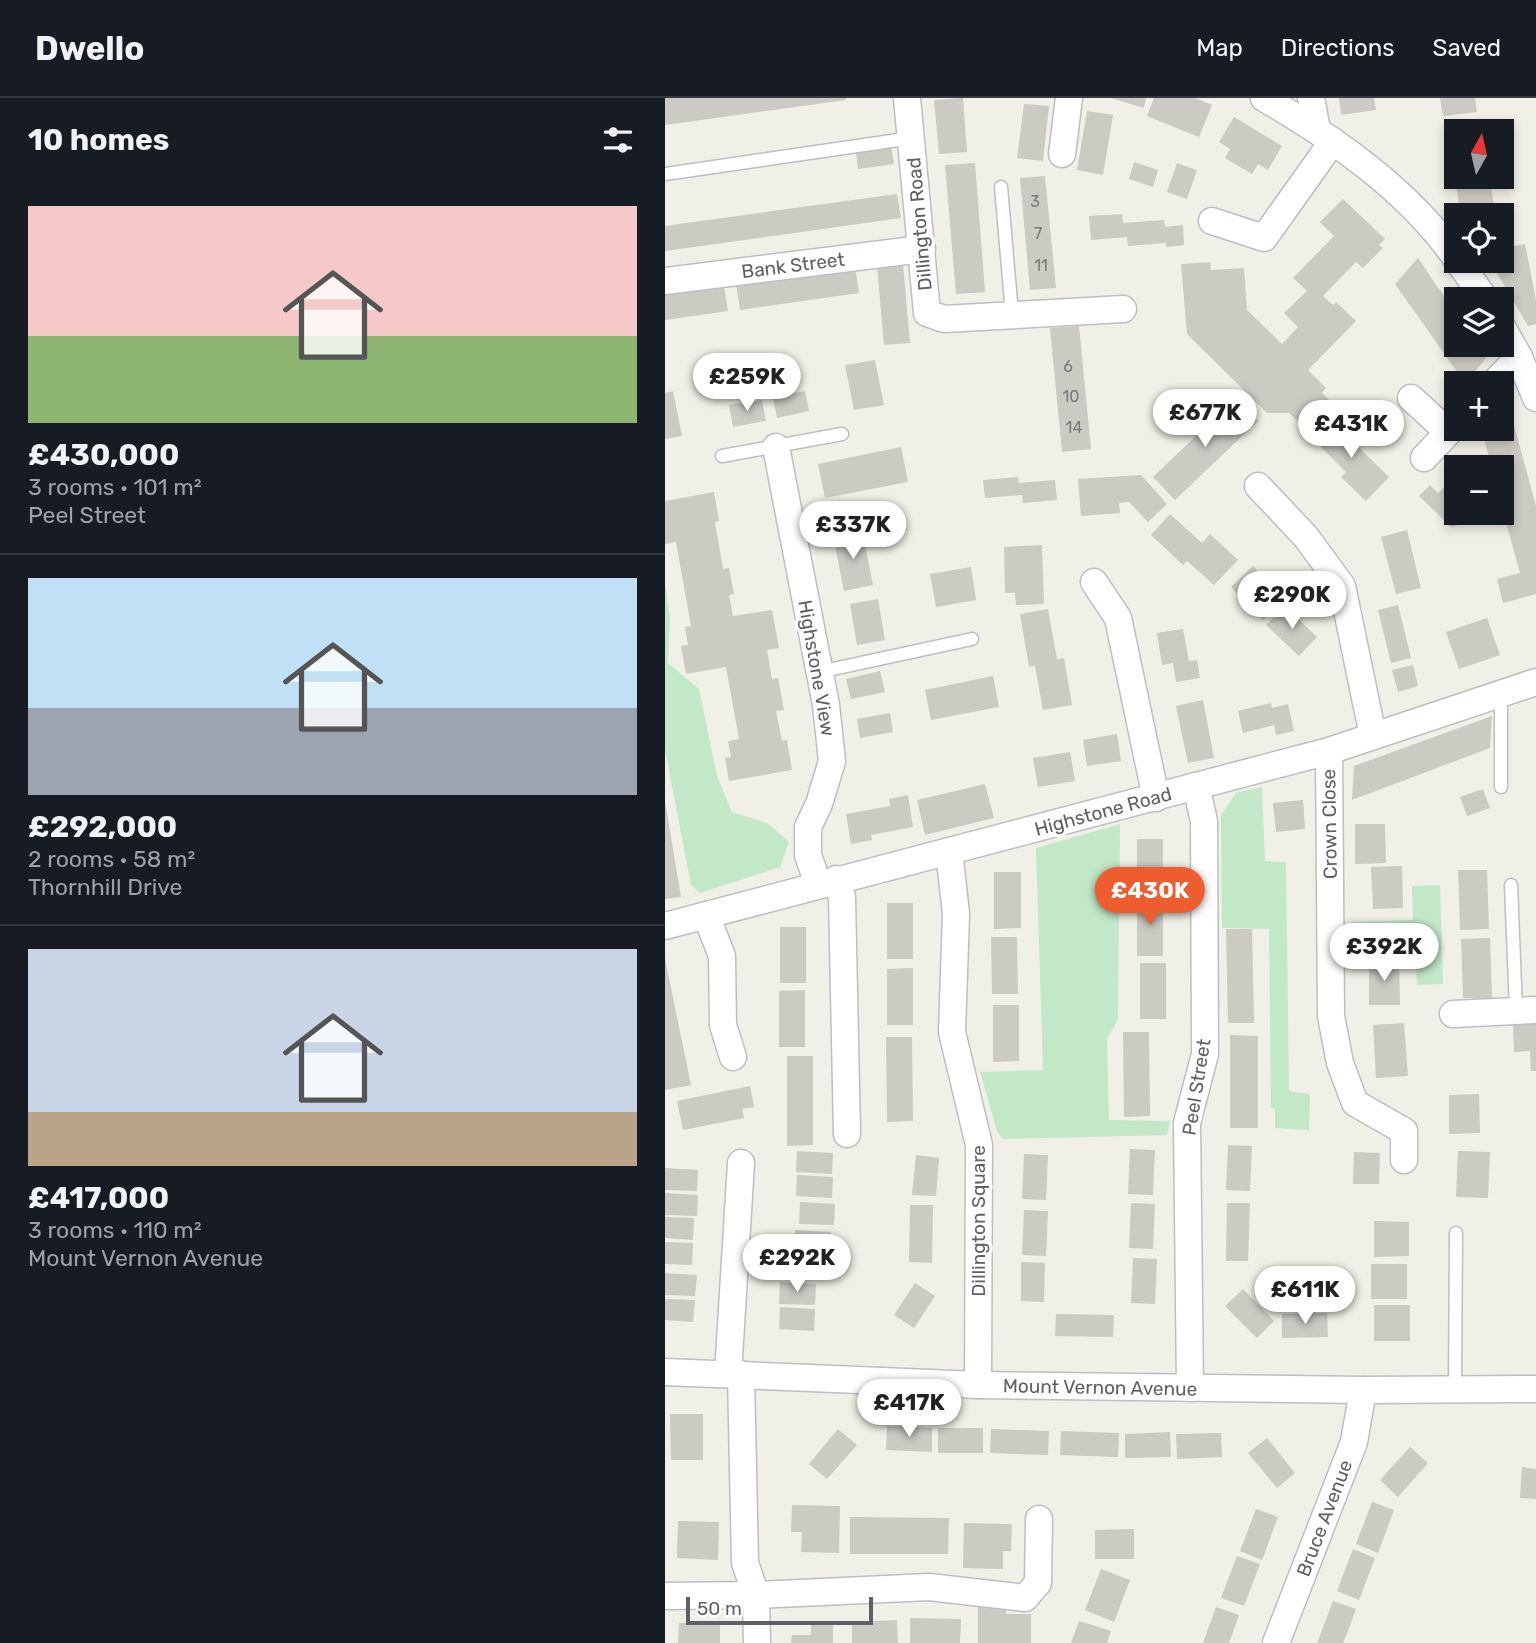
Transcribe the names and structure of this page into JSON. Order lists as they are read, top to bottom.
{
  "streets": {
    "street": [
      "Dillington Road",
      "Bank Street",
      "Highstone View",
      "Highstone Road",
      "Crown Close",
      "Peel Street",
      "Dillington Square",
      "Mount Vernon Avenue",
      "Bruce Avenue"
    ]
  },
  "crossings": [
    ["Dillington Road", "Bank Street"],
    ["Highstone View", "Highstone Road"],
    ["Highstone Road", "Crown Close"],
    ["Highstone Road", "Peel Street"],
    ["Highstone Road", "Dillington Square"],
    ["Peel Street", "Mount Vernon Avenue"],
    ["Dillington Square", "Mount Vernon Avenue"],
    ["Mount Vernon Avenue", "Bruce Avenue"]
  ],
  "house_numbers": [
    "3",
    "7",
    "11",
    "6",
    "10",
    "14"
  ],
  "scale_bar": "50 m",
  "north": "top",
  "page": {
    "header": "Dwello",
    "nav": ["Map", "Directions", "Saved"],
    "heading": "10 homes",
    "map_buttons": ["+", "−"],
    "list": [
      {
        "name": "£430,000",
        "note": "3 rooms · 101 m² · Peel Street"
      },
      {
        "name": "£292,000",
        "note": "2 rooms · 58 m² · Thornhill Drive"
      },
      {
        "name": "£417,000",
        "note": "3 rooms · 110 m² · Mount Vernon Avenue"
      }
    ],
    "price": [
      "£259K",
      "£677K",
      "£431K",
      "£337K",
      "£290K",
      "£430K",
      "£392K",
      "£292K",
      "£611K",
      "£417K"
    ],
    "scale": "50 m"
  }
}
